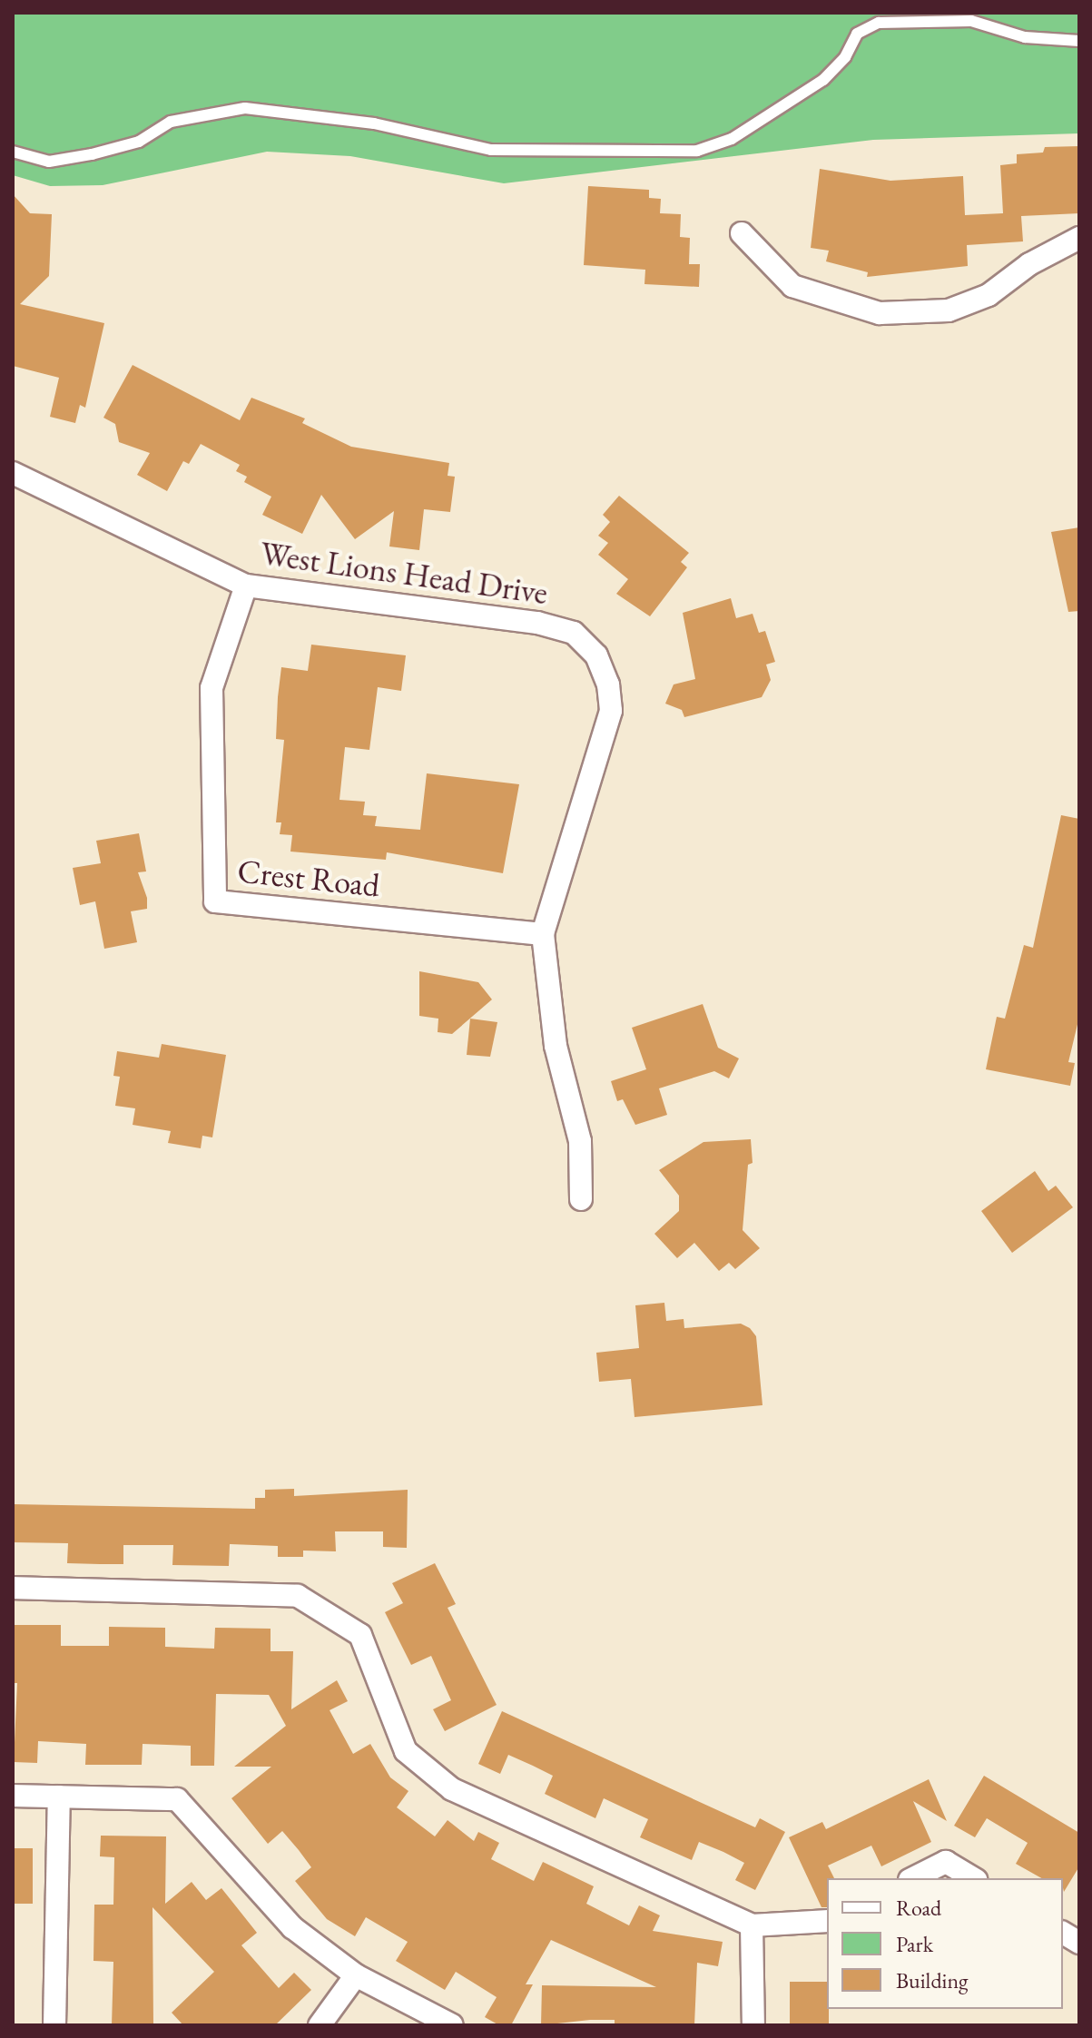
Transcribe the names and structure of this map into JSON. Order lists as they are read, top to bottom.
{
  "streets": {
    "street": ["West Lions Head Drive", "Crest Road"]
  },
  "crossings": [
    ["West Lions Head Drive", "Crest Road"]
  ],
  "legend": ["Road", "Park", "Building"]
}
